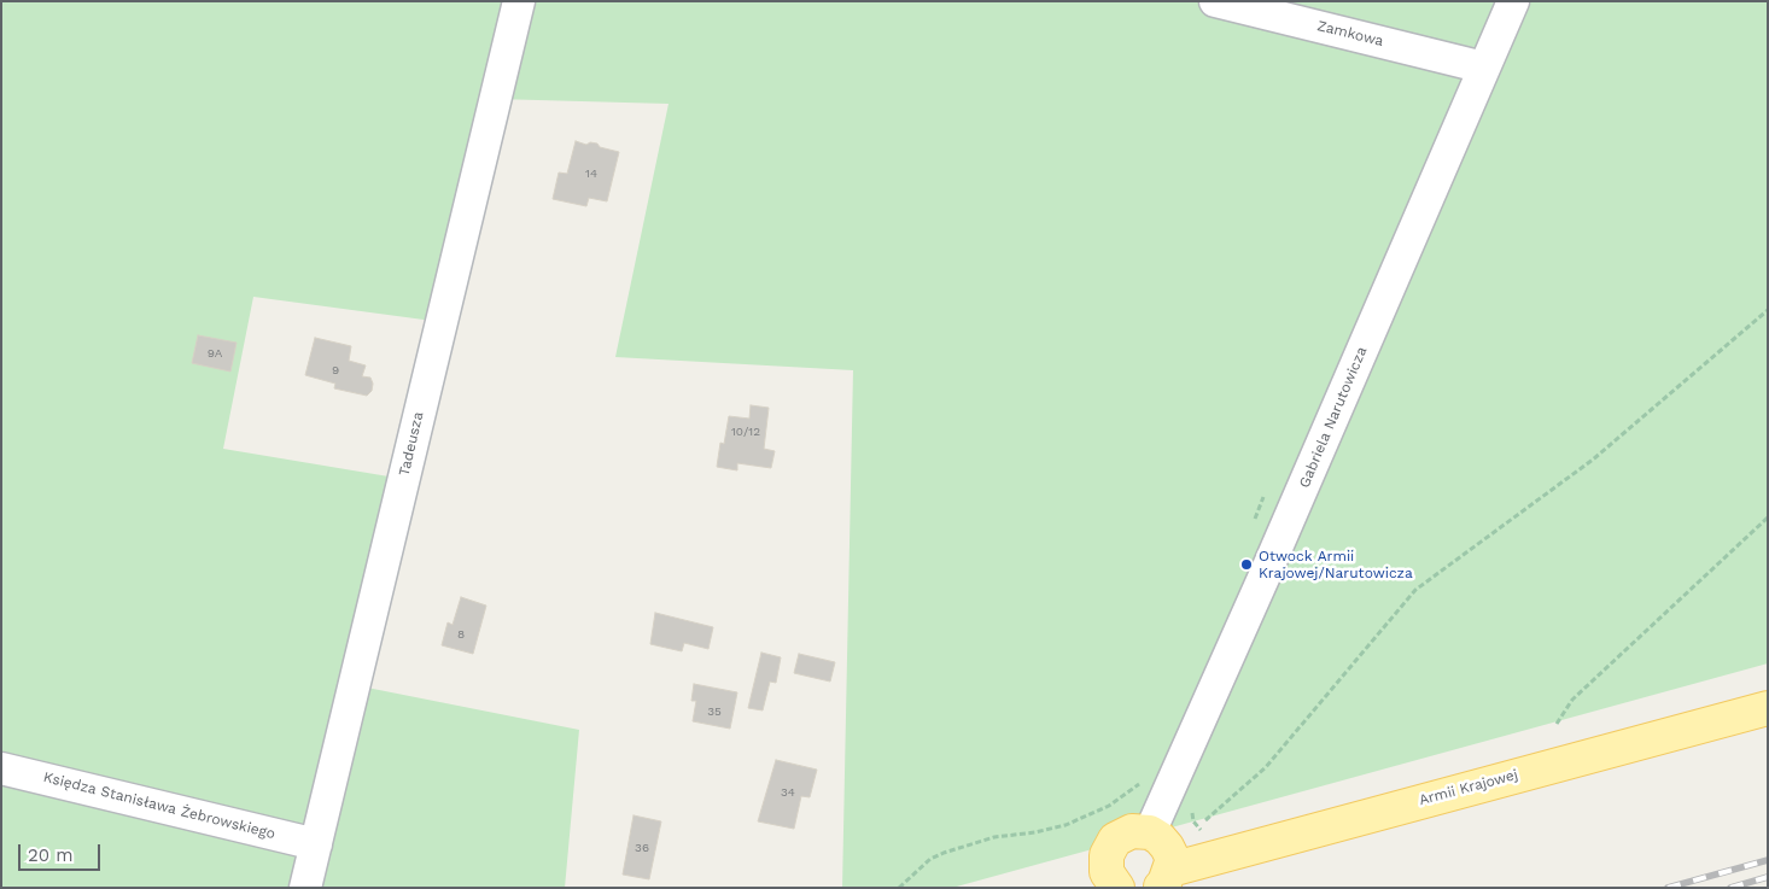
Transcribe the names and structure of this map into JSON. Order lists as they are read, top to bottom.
{
  "streets": {
    "main road": ["Armii Krajowej"],
    "street": [
      "Zamkowa",
      "Gabriela Narutowicza",
      "Tadeusza",
      "Księdza Stanisława Żebrowskiego"
    ]
  },
  "crossings": [
    ["Zamkowa", "Gabriela Narutowicza"],
    ["Gabriela Narutowicza", "Armii Krajowej"],
    ["Tadeusza", "Księdza Stanisława Żebrowskiego"]
  ],
  "places": ["Otwock Armii Krajowej/Narutowicza"],
  "house_numbers": [
    "14",
    "9A",
    "9",
    "10/12",
    "8",
    "35",
    "34",
    "36"
  ],
  "scale_bar": "20 m"
}
